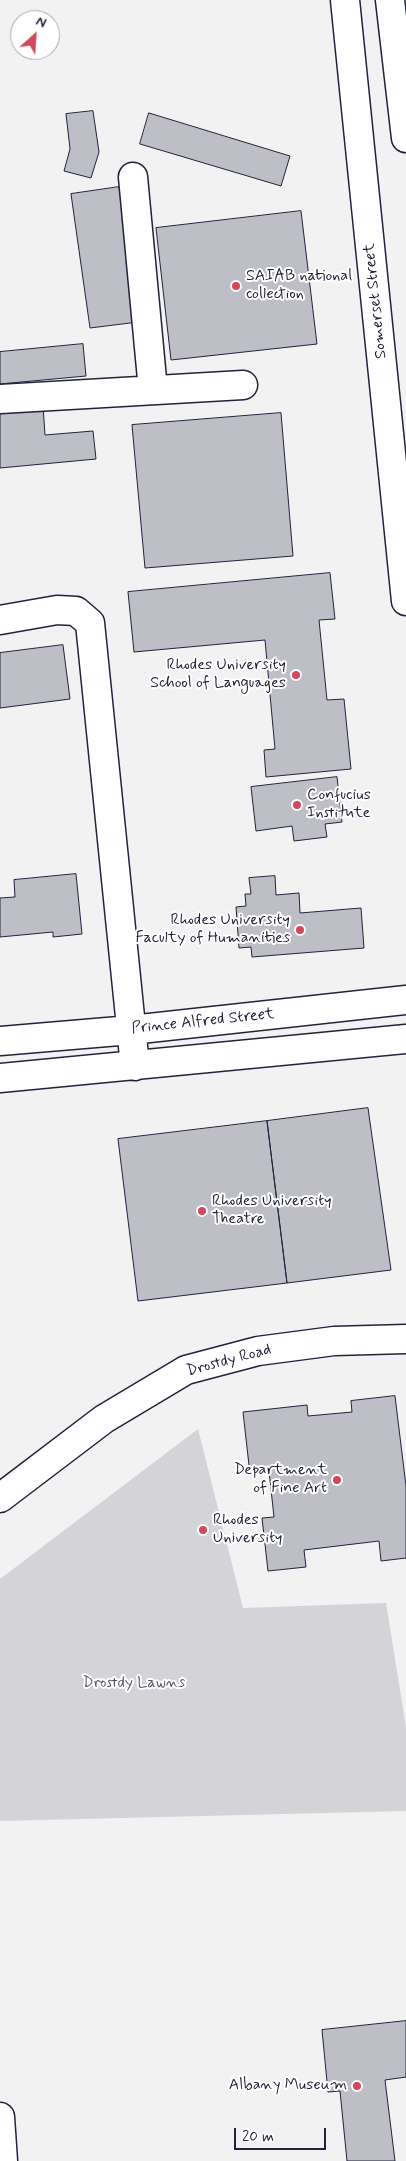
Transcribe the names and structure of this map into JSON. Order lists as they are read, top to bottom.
{
  "streets": {
    "street": ["Somerset Street", "Prince Alfred Street", "Drostdy Road"]
  },
  "parks": ["Drostdy Lawns"],
  "places": [
    "SAIAB national collection",
    "Rhodes University School of Languages",
    "Confucius Institute",
    "Rhodes University Faculty of Humanities",
    "Rhodes University Theatre",
    "Department of Fine Art",
    "Rhodes University",
    "Albany Museum"
  ],
  "scale_bar": "20 m",
  "north": "top right"
}
